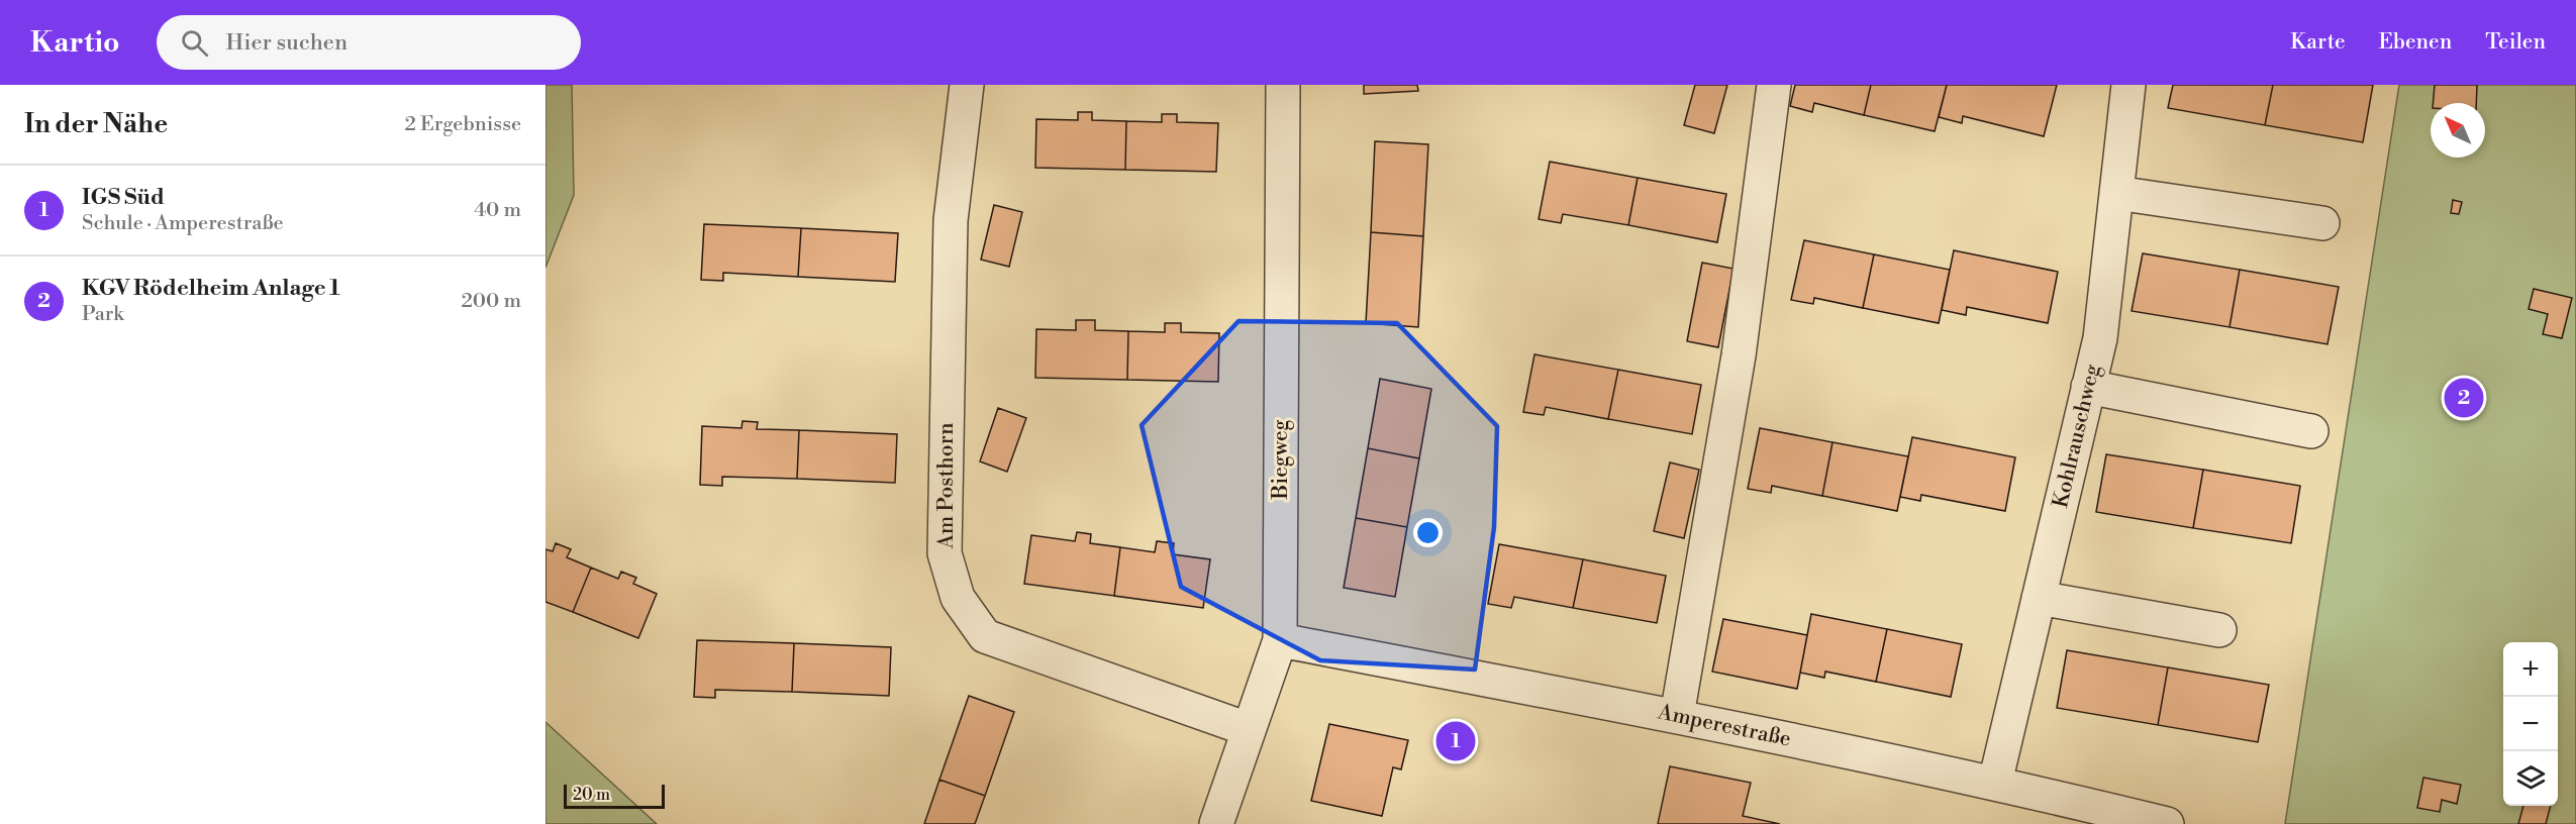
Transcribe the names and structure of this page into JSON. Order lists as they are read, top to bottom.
{
  "streets": {
    "street": [
      "Kohlrauschweg",
      "Biegweg",
      "Am Posthorn",
      "Amperestraße"
    ]
  },
  "crossings": [
    ["Kohlrauschweg", "Amperestraße"],
    ["Biegweg", "Am Posthorn"],
    ["Biegweg", "Amperestraße"]
  ],
  "scale_bar": "20 m",
  "north": "top left",
  "page": {
    "header": "Kartio",
    "search": "Hier suchen",
    "nav": ["Karte", "Ebenen", "Teilen"],
    "heading": ["In der Nähe", "2 Ergebnisse"],
    "list": [
      {
        "mark": "1",
        "name": "IGS Süd",
        "note": "Schule · Amperestraße",
        "value": "40 m"
      },
      {
        "mark": "2",
        "name": "KGV Rödelheim Anlage 1",
        "note": "Park",
        "value": "200 m"
      }
    ],
    "pins": ["2", "1"],
    "map_buttons": ["+", "−"],
    "scale": "20 m"
  }
}
